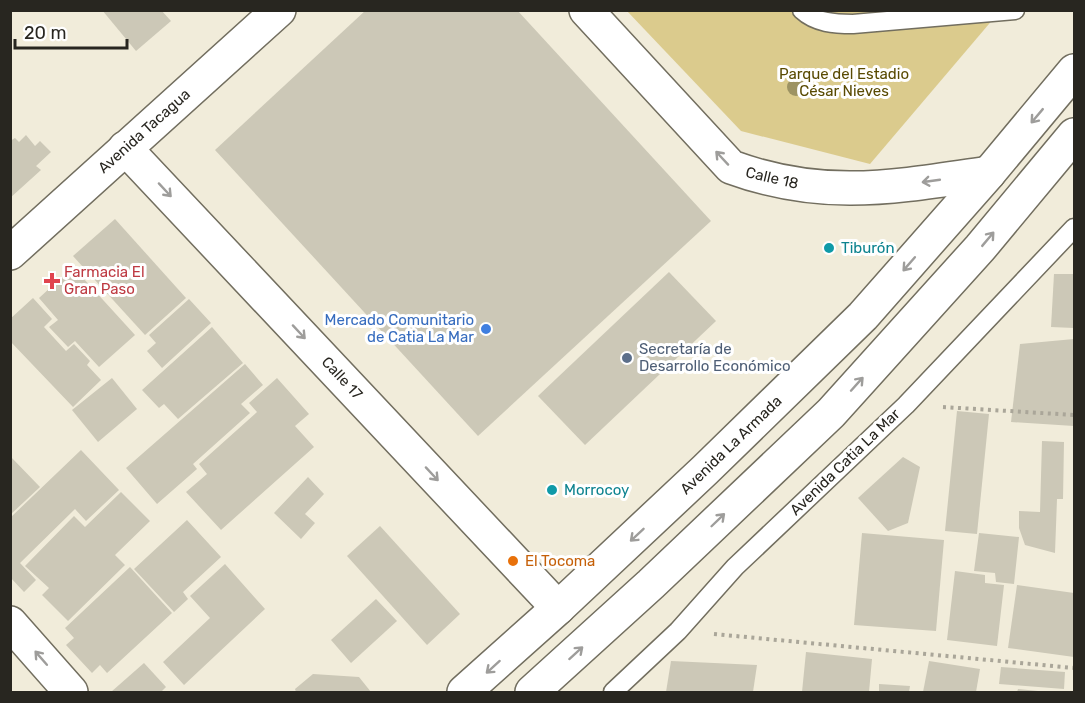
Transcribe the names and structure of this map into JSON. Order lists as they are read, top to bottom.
{
  "streets": {
    "main road": [
      "Avenida Tacagua",
      "Calle 18",
      "Calle 17",
      "Avenida La Armada"
    ],
    "lane": ["Avenida Catia La Mar"]
  },
  "crossings": [
    ["Avenida Tacagua", "Calle 17"],
    ["Calle 18", "Avenida La Armada"],
    ["Calle 17", "Avenida La Armada"]
  ],
  "one_way": ["Calle 18", "Calle 17"],
  "parks": ["Parque del Estadio César Nieves"],
  "places": {
    "other": [
      "Tiburón",
      "Mercado Comunitario de Catia La Mar",
      "Secretaría de Desarrollo Económico",
      "Morrocoy",
      "El Tocoma"
    ],
    "health": ["Farmacia El Gran Paso"]
  },
  "scale_bar": "20 m"
}
